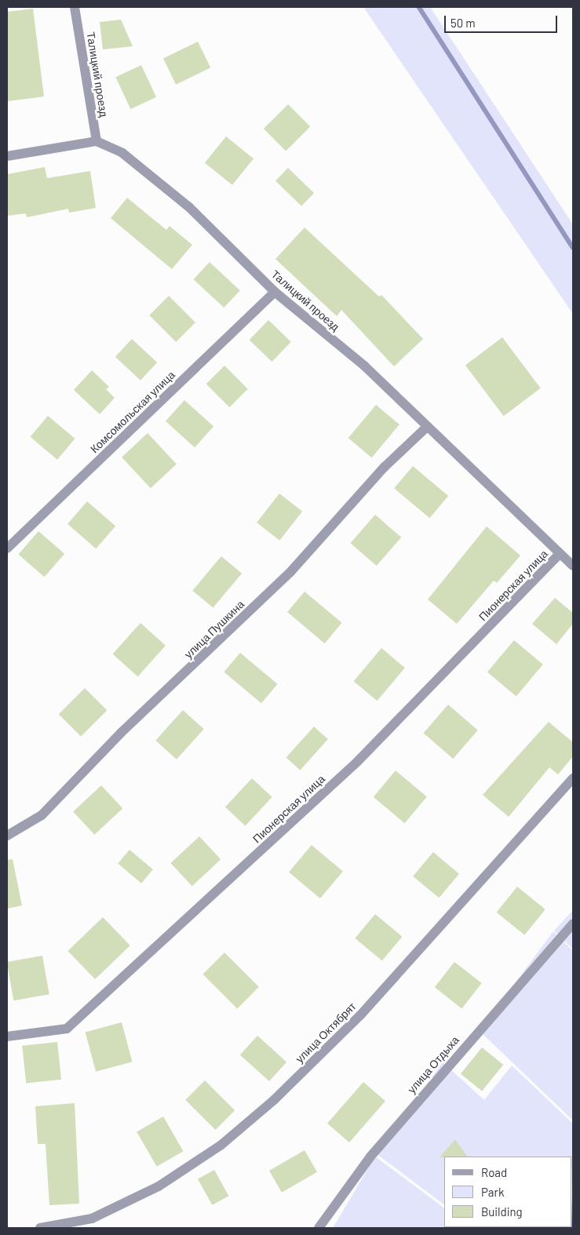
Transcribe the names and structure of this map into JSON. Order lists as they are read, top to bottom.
{
  "streets": {
    "street": [
      "Талицкий проезд",
      "Комсомольская улица",
      "Пионерская улица",
      "улица Пушкина",
      "улица Октябрят",
      "улица Отдыха"
    ]
  },
  "crossings": [
    ["Талицкий проезд", "Комсомольская улица"],
    ["Талицкий проезд", "Пионерская улица"],
    ["Талицкий проезд", "улица Пушкина"]
  ],
  "legend": ["Road", "Park", "Building"],
  "scale_bar": "50 m"
}
